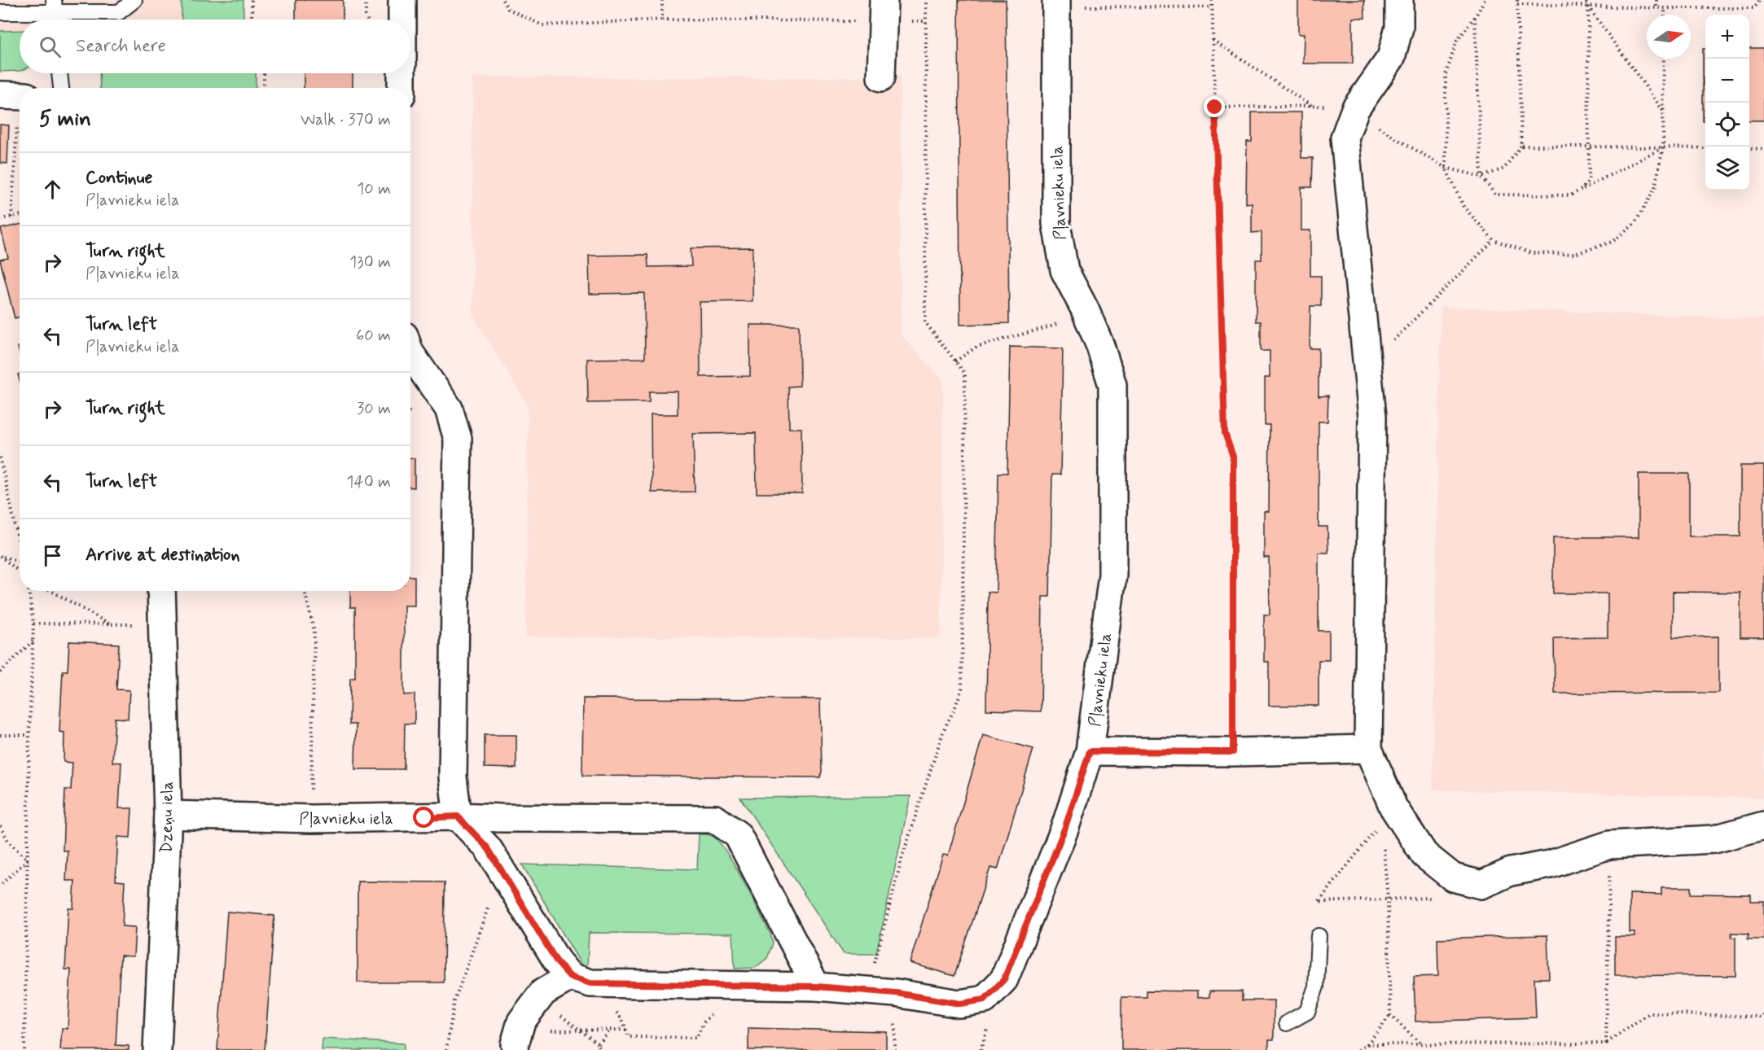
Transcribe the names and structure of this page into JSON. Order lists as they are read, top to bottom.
{
  "streets": {
    "street": ["Pļavnieku iela", "Dzeņu iela"]
  },
  "crossings": [
    ["Pļavnieku iela", "Dzeņu iela"]
  ],
  "north": "right",
  "page": {
    "map_buttons": ["+", "−"],
    "search": "Search here",
    "heading": ["5 min", "Walk · 370 m"],
    "list": [
      ["Continue", "Pļavnieku iela", "10 m"],
      ["Turn right", "Pļavnieku iela", "130 m"],
      ["Turn left", "Pļavnieku iela", "60 m"],
      ["Turn right", "30 m"],
      ["Turn left", "140 m"],
      "Arrive at destination"
    ]
  }
}
